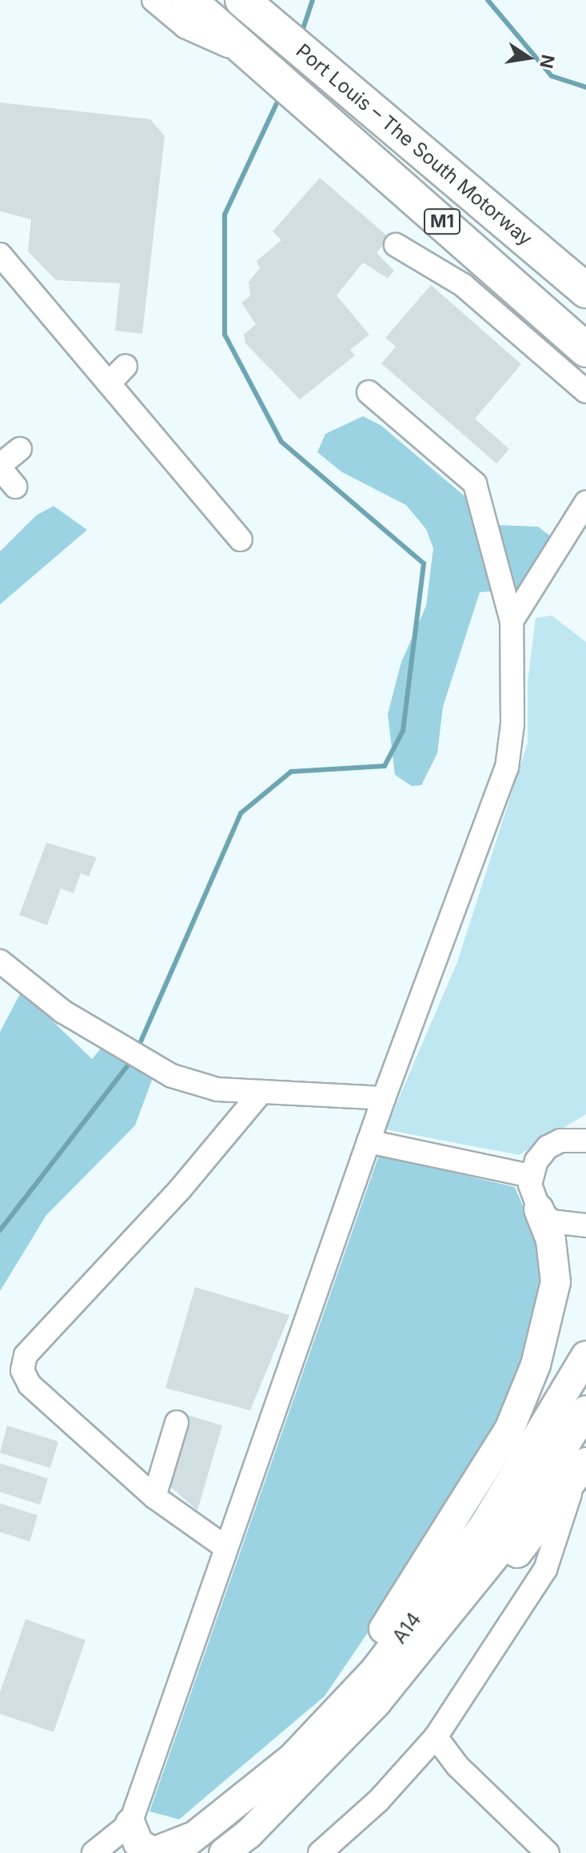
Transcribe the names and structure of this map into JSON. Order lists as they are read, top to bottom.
{
  "streets": {
    "highway": ["Port Louis – The South Motorway", "M1"],
    "main road": ["A14"]
  },
  "north": "right"
}
